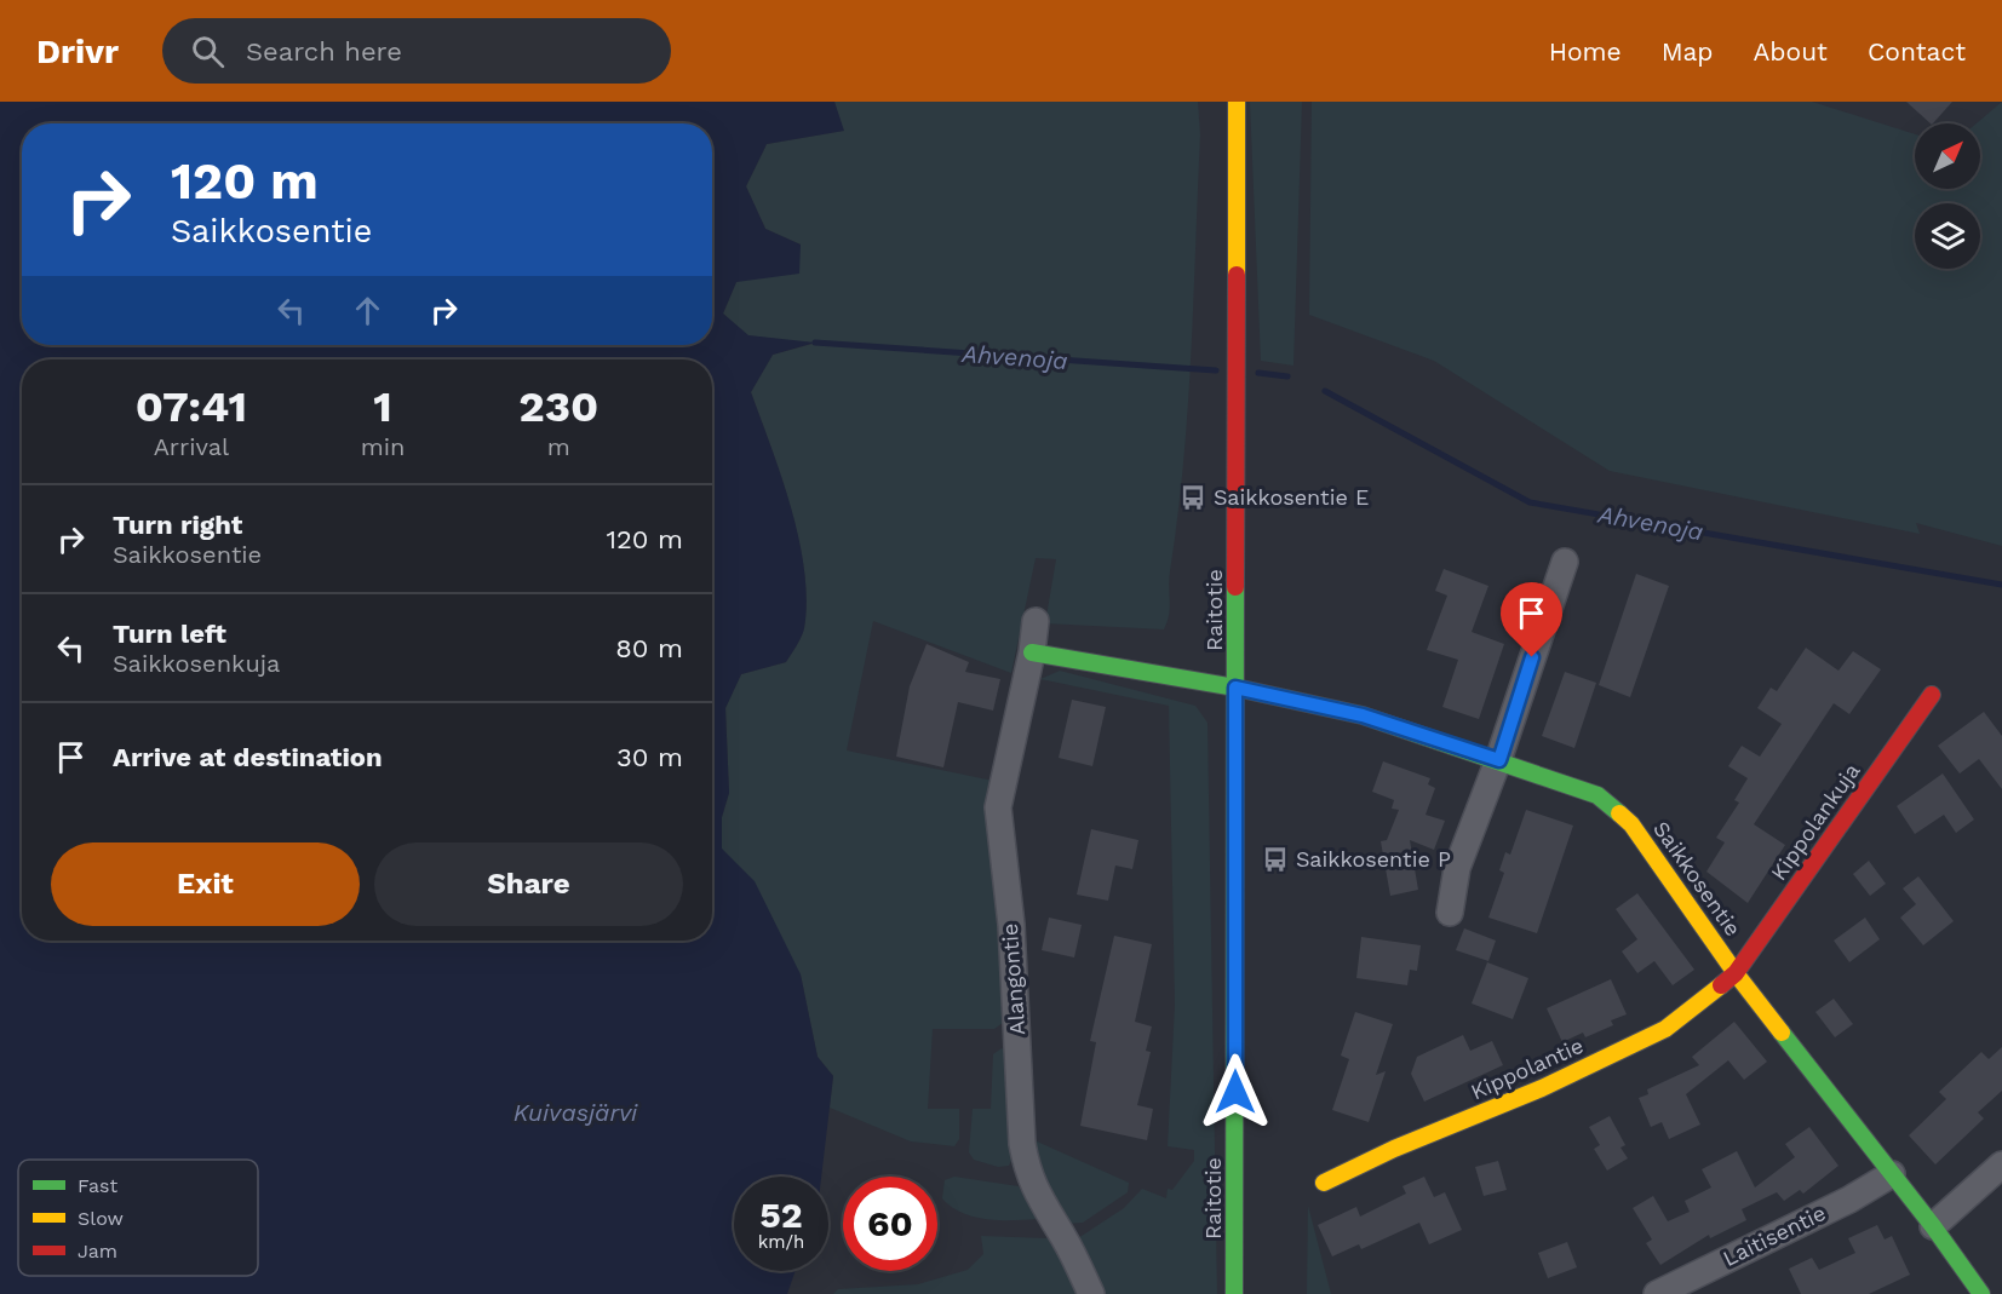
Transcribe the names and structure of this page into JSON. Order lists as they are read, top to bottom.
{
  "streets": {
    "street": [
      "Raitotie",
      "Kippolankuja",
      "Saikkosentie",
      "Alangontie",
      "Kippolantie",
      "Laitisentie"
    ]
  },
  "crossings": [
    ["Raitotie", "Saikkosentie"],
    ["Kippolankuja", "Saikkosentie"],
    ["Kippolankuja", "Kippolantie"],
    ["Saikkosentie", "Kippolantie"],
    ["Saikkosentie", "Laitisentie"]
  ],
  "water": ["Ahvenoja", "Kuivasjärvi"],
  "places": {
    "bus stop": ["Saikkosentie E", "Saikkosentie P"]
  },
  "legend": ["Fast", "Slow", "Jam"],
  "north": "top right",
  "page": {
    "header": "Drivr",
    "search": "Search here",
    "nav": [
      "Home",
      "Map",
      "About",
      "Contact"
    ],
    "turn": ["120 m", "Saikkosentie"],
    "eta": [
      "07:41",
      "Arrival",
      "1",
      "min",
      "230",
      "m"
    ],
    "list": [
      {
        "name": "Turn right",
        "note": "Saikkosentie",
        "value": "120 m"
      },
      {
        "name": "Turn left",
        "note": "Saikkosenkuja",
        "value": "80 m"
      },
      {
        "name": "Arrive at destination",
        "value": "30 m"
      }
    ],
    "buttons": ["Exit", "Share"],
    "speed": "52 km/h",
    "limit": "60"
  }
}
